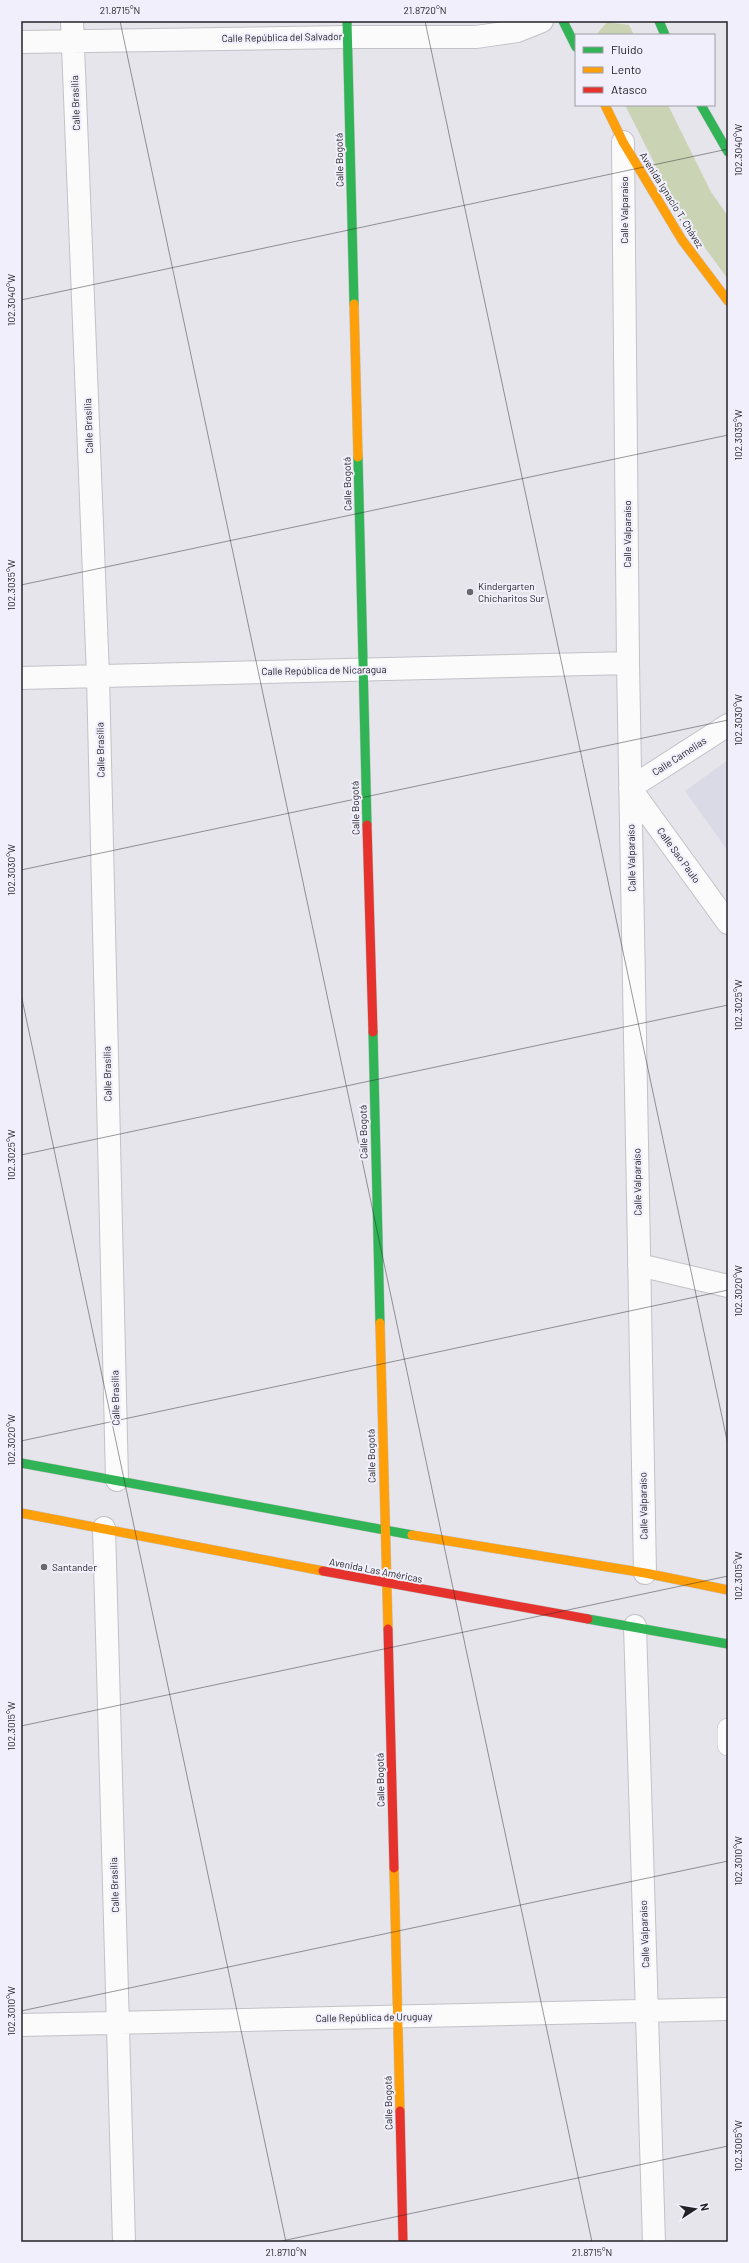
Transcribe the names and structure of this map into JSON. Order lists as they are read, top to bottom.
{
  "streets": {
    "street": [
      "Calle República del Salvador",
      "Calle Brasilia",
      "Calle Bogotá",
      "Avenida Ignacio T. Chávez",
      "Calle Valparaíso",
      "Calle República de Nicaragua",
      "Calle Camelias",
      "Calle Sao Paulo",
      "Avenida Las Américas",
      "Calle República de Uruguay"
    ]
  },
  "crossings": [
    ["Calle República del Salvador", "Calle Brasilia"],
    ["Calle República del Salvador", "Calle Bogotá"],
    ["Calle Brasilia", "Calle República de Nicaragua"],
    ["Calle Brasilia", "Avenida Las Américas"],
    ["Calle Brasilia", "Calle República de Uruguay"],
    ["Calle Bogotá", "Calle República de Nicaragua"],
    ["Calle Bogotá", "Avenida Las Américas"],
    ["Calle Bogotá", "Calle República de Uruguay"],
    ["Avenida Ignacio T. Chávez", "Calle Valparaíso"],
    ["Calle Valparaíso", "Calle República de Nicaragua"],
    ["Calle Valparaíso", "Calle Camelias"],
    ["Calle Valparaíso", "Calle Sao Paulo"],
    ["Calle Valparaíso", "Avenida Las Américas"],
    ["Calle Valparaíso", "Calle República de Uruguay"],
    ["Calle Camelias", "Calle Sao Paulo"]
  ],
  "places": ["Kindergarten Chicharitos Sur", "Santander"],
  "legend": ["Fluido", "Lento", "Atasco"],
  "north": "right",
  "coordinates": [
    "21.8715°N",
    "21.8720°N",
    "102.3040°W",
    "102.3035°W",
    "102.3030°W",
    "102.3025°W",
    "102.3020°W",
    "102.3015°W",
    "102.3010°W",
    "102.3005°W",
    "21.8710°N"
  ]
}
